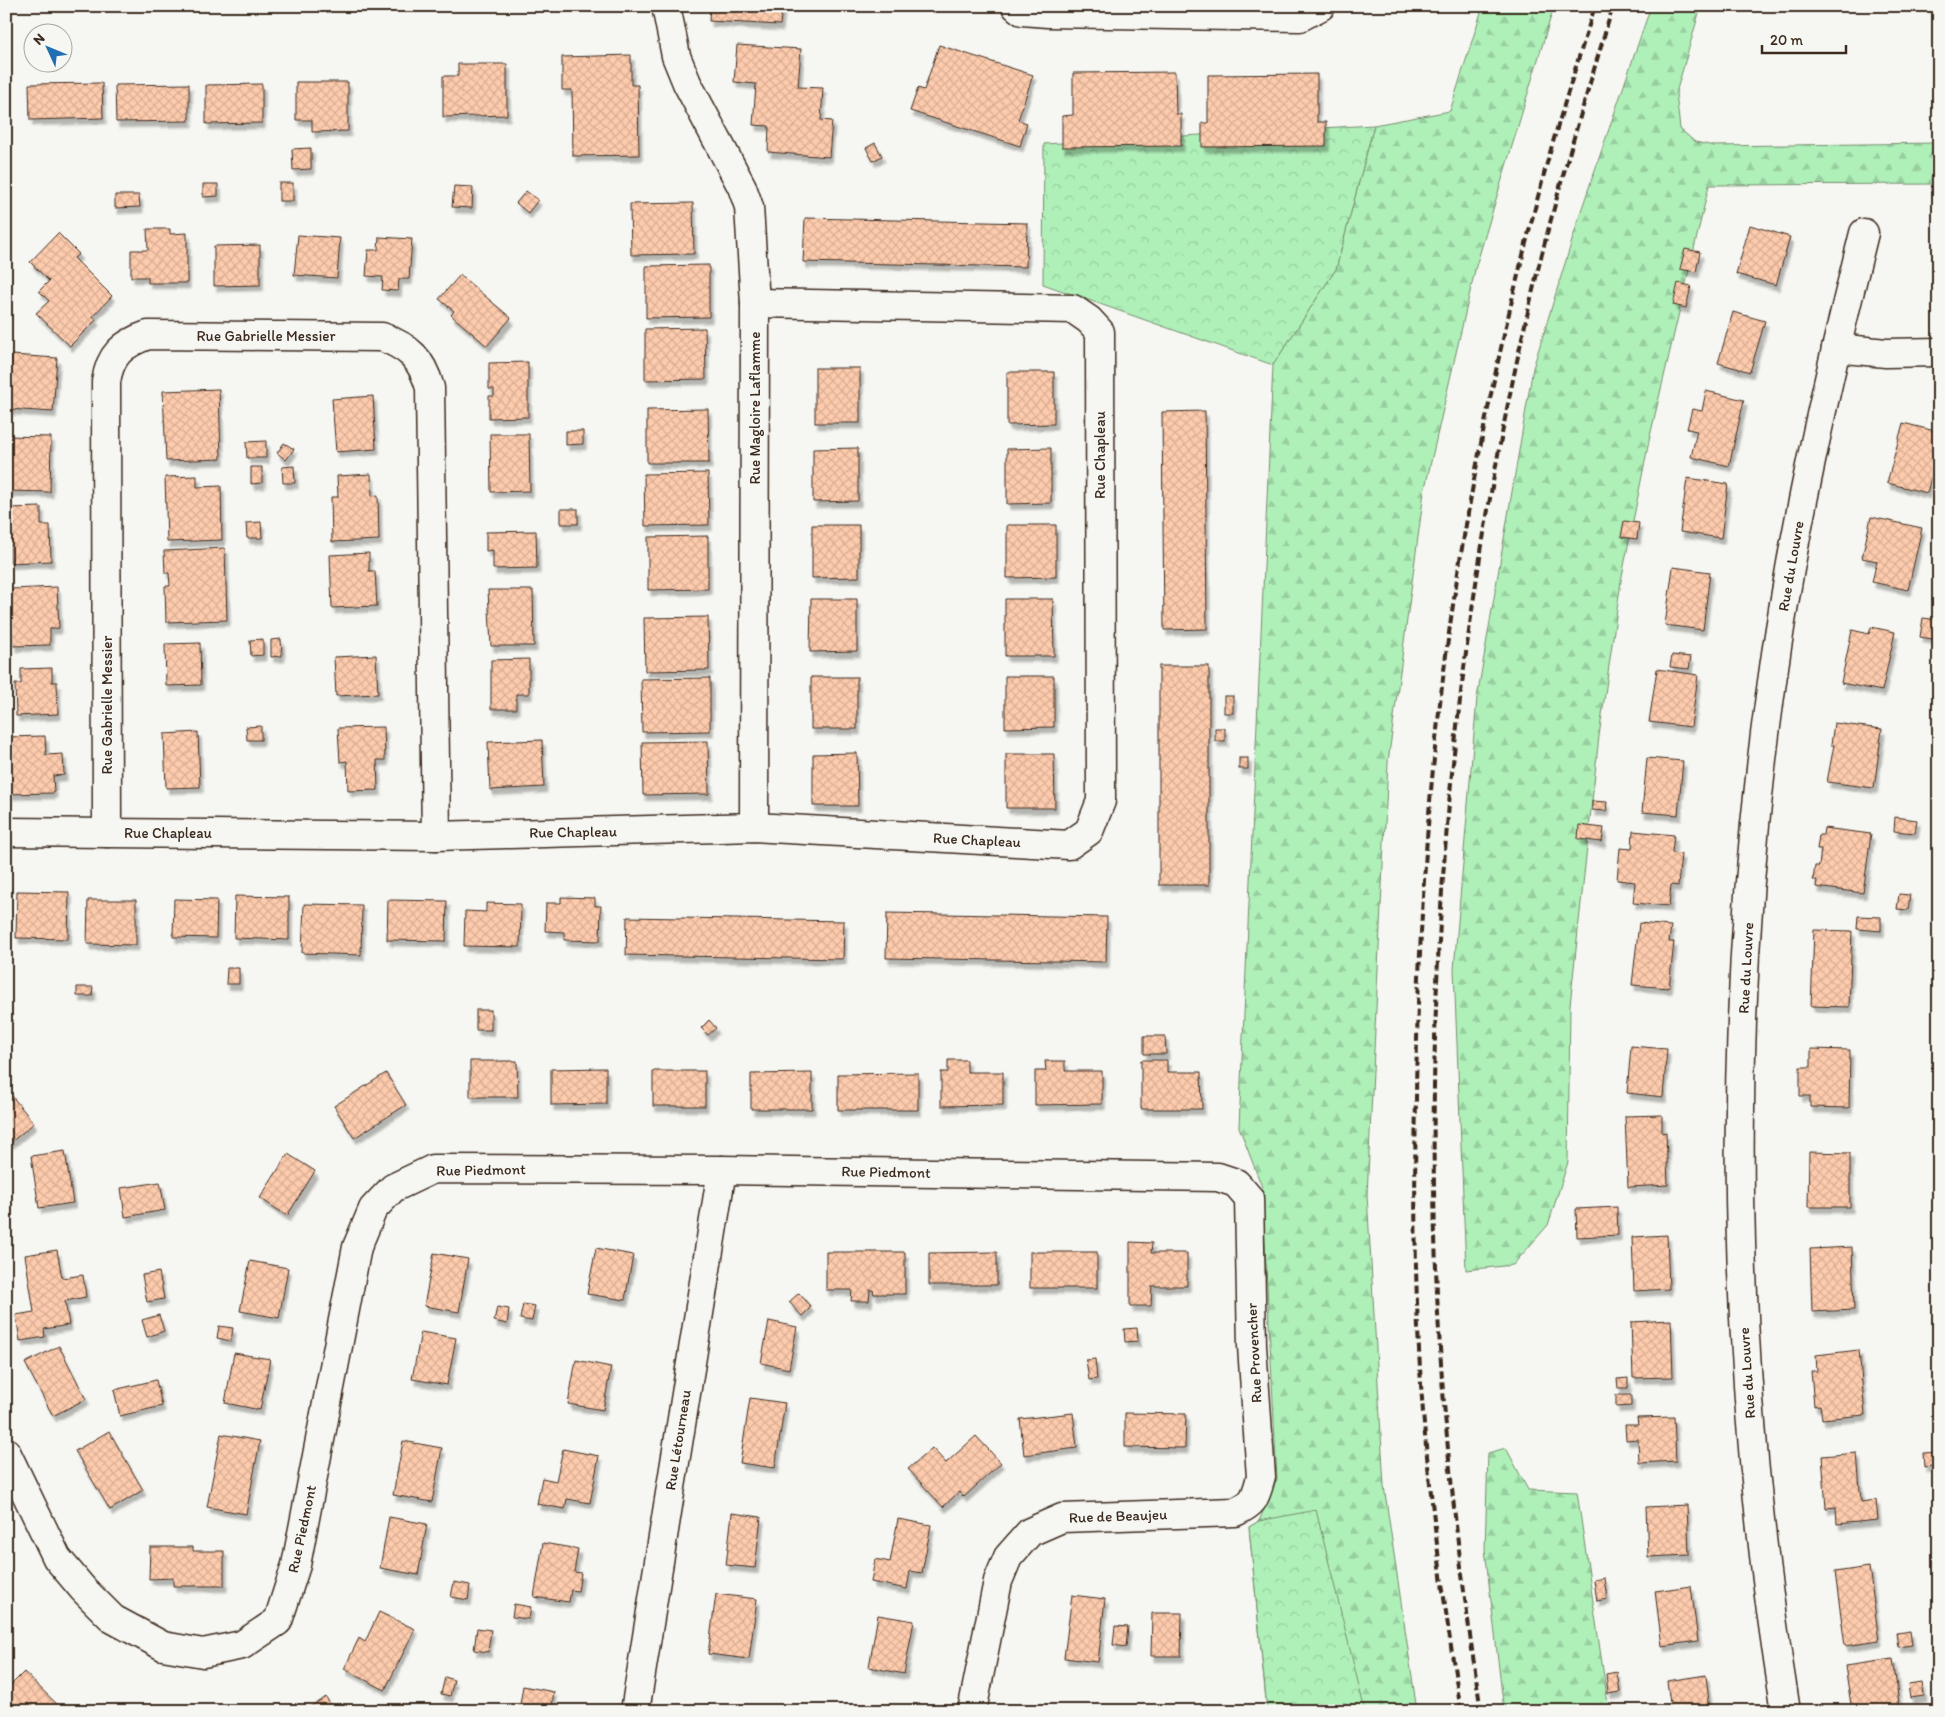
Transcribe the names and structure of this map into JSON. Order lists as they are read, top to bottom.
{
  "streets": {
    "street": [
      "Rue Gabrielle Messier",
      "Rue Magloire Laflamme",
      "Rue Chapleau",
      "Rue du Louvre",
      "Rue Piedmont",
      "Rue Provencher",
      "Rue Létourneau",
      "Rue de Beaujeu"
    ]
  },
  "crossings": [
    ["Rue Gabrielle Messier", "Rue Chapleau"],
    ["Rue Magloire Laflamme", "Rue Chapleau"],
    ["Rue Piedmont", "Rue Provencher"],
    ["Rue Piedmont", "Rue Létourneau"],
    ["Rue Provencher", "Rue de Beaujeu"]
  ],
  "scale_bar": "20 m",
  "north": "top left"
}
